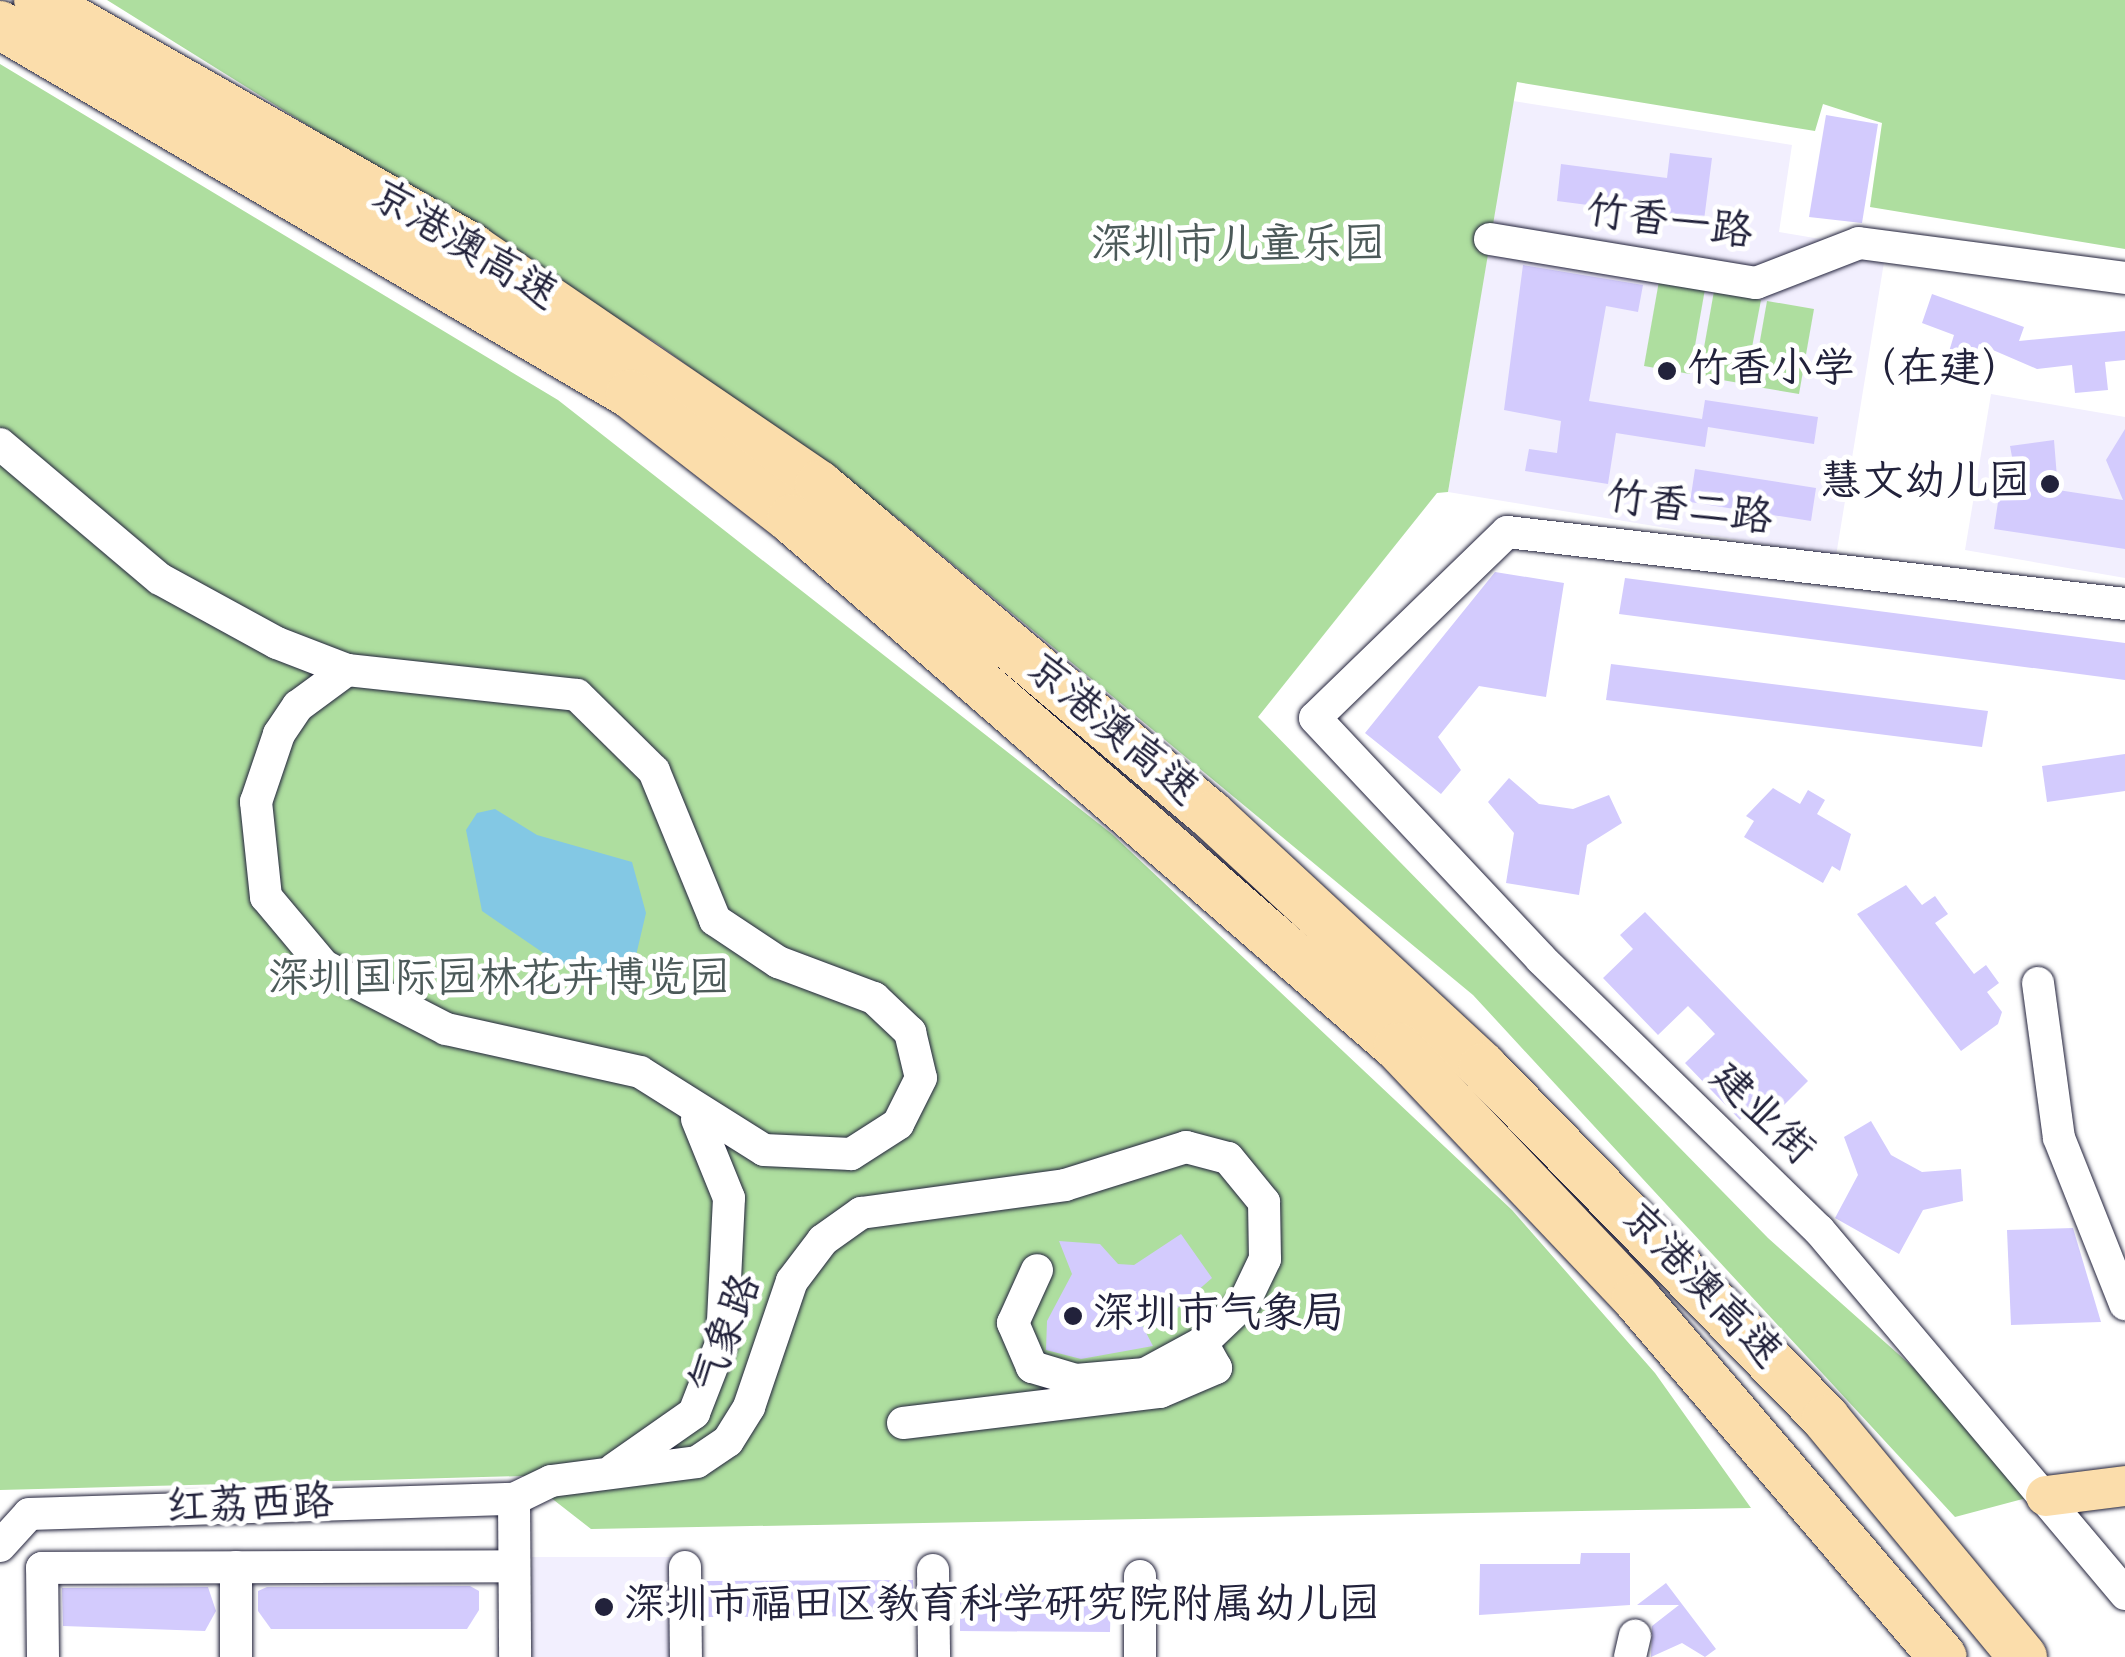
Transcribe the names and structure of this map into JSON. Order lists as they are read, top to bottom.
{
  "streets": {
    "highway": ["京港澳高速"],
    "street": [
      "竹香一路",
      "竹香二路",
      "建业街",
      "气象路",
      "红荔西路"
    ]
  },
  "crossings": [
    ["竹香二路", "建业街"],
    ["气象路", "红荔西路"]
  ],
  "parks": ["深圳市儿童乐园", "深圳国际园林花卉博览园"],
  "places": [
    "竹香小学（在建）",
    "慧文幼儿园",
    "深圳市气象局",
    "深圳市福田区教育科学研究院附属幼儿园"
  ]
}
